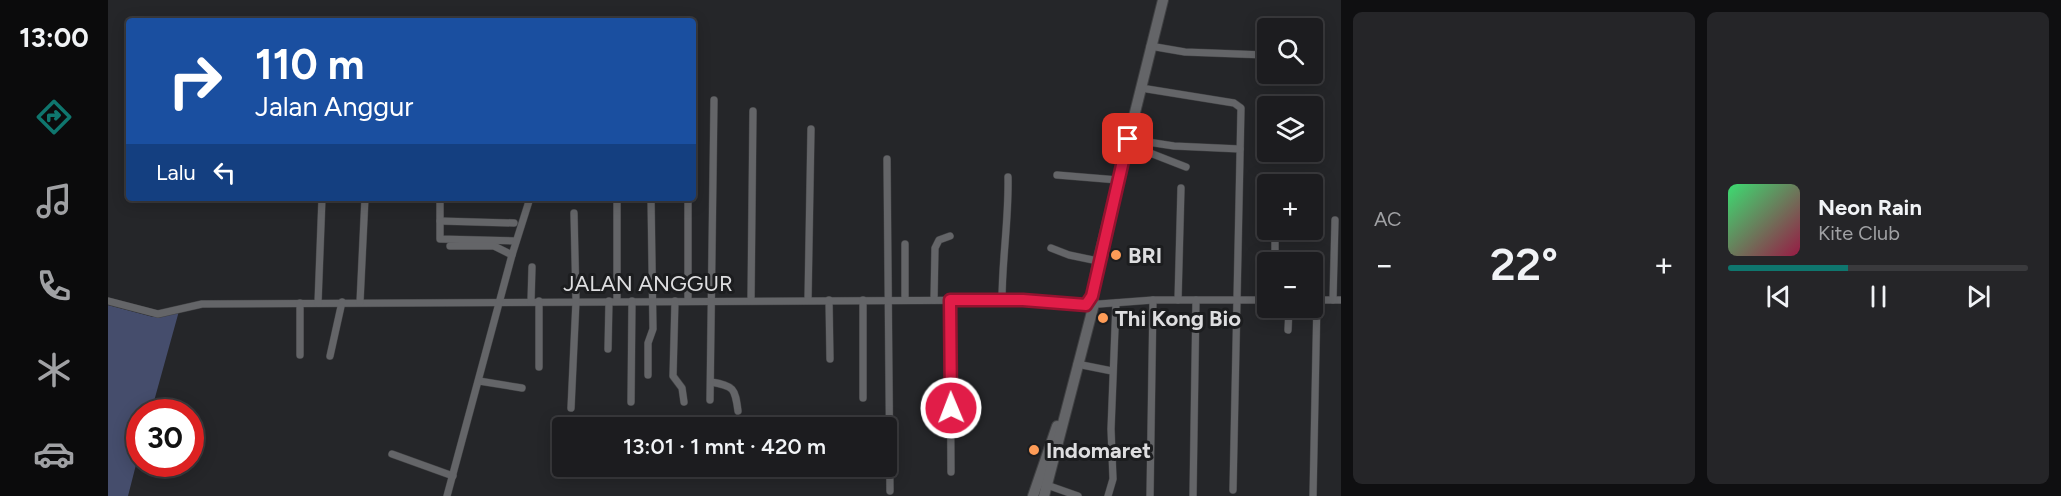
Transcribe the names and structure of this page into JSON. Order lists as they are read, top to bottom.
{
  "streets": {
    "street": ["JALAN ANGGUR"]
  },
  "places": ["BRI", "Thi Kong Bio", "Indomaret"],
  "page": {
    "tabs": "13:00",
    "tile": "AC",
    "map_buttons": ["+", "−"],
    "turn": ["110 m", "Jalan Anggur"],
    "then": "Lalu",
    "song": ["Neon Rain", "Kite Club"],
    "heat": ["−", "22°", "+"],
    "limit": "30",
    "trip": "13:01 · 1 mnt · 420 m"
  }
}
